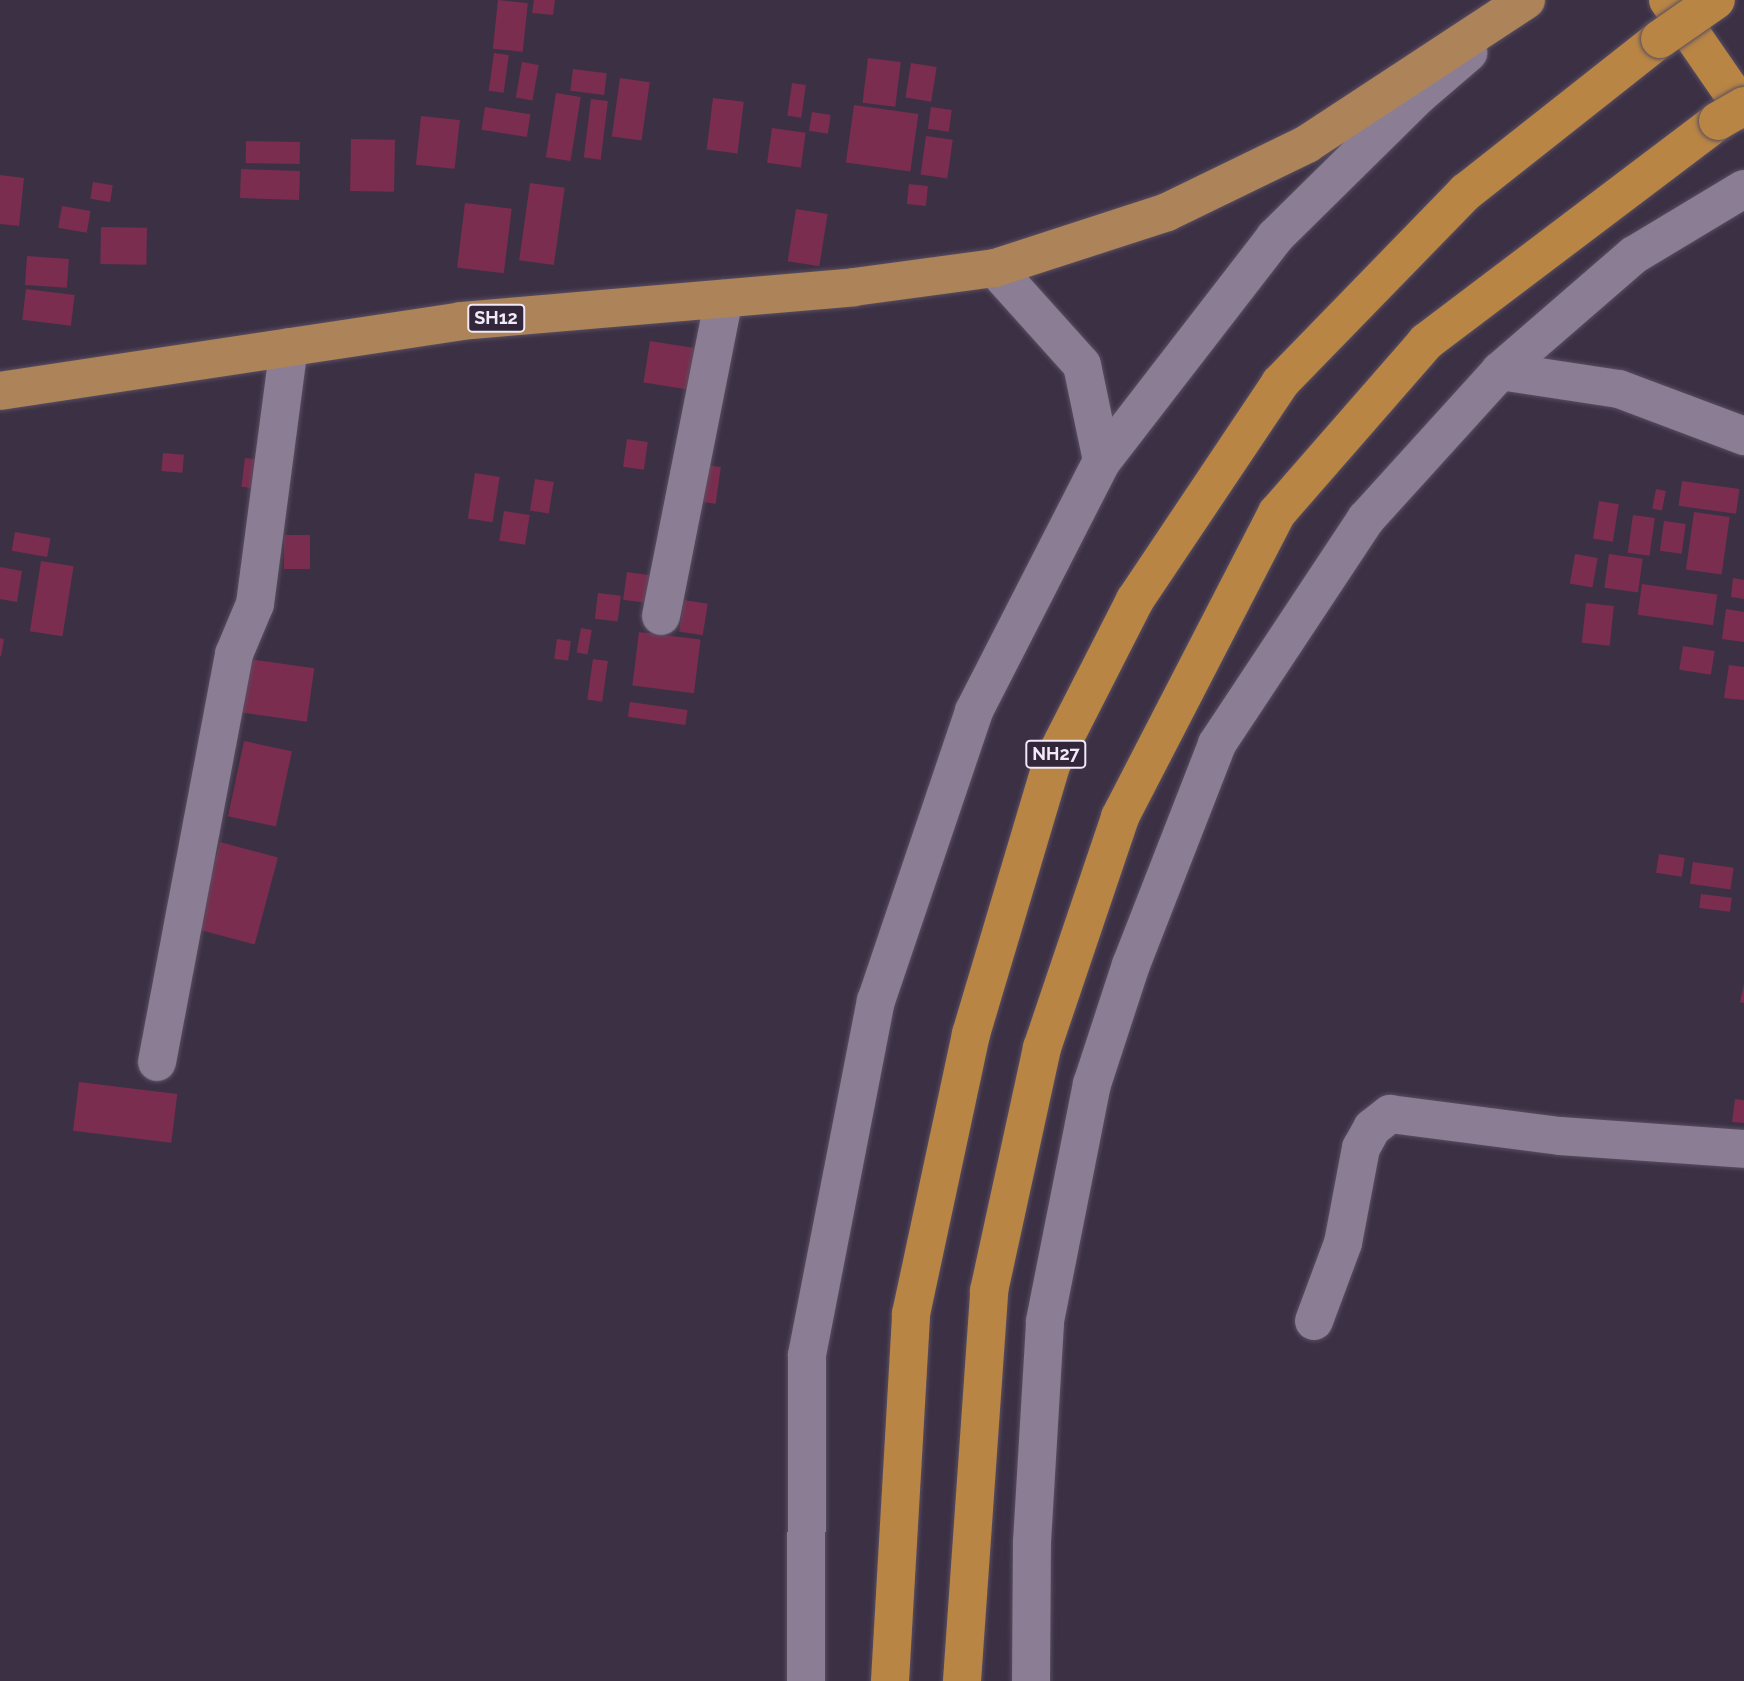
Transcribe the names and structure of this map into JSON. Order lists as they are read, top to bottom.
{
  "streets": {
    "highway": ["NH27"],
    "main road": ["SH12"]
  }
}
